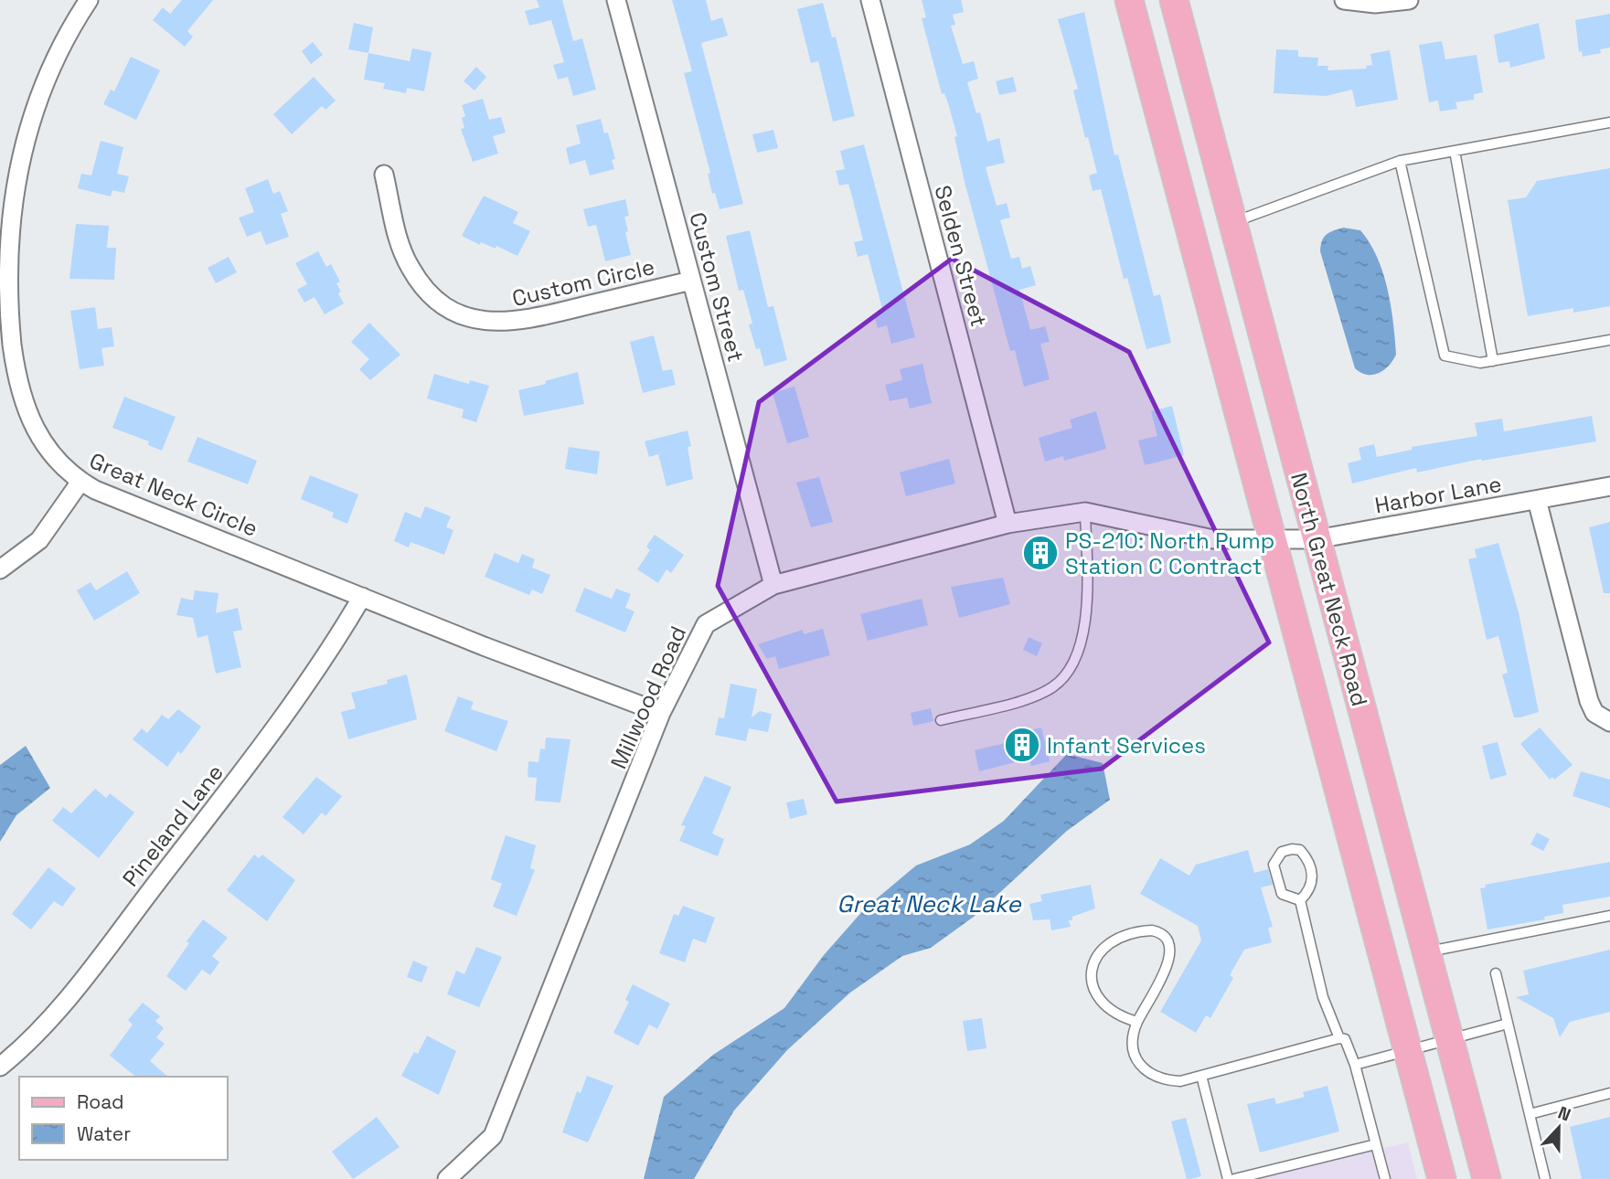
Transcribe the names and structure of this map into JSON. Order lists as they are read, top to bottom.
{
  "streets": {
    "main road": ["North Great Neck Road"],
    "street": [
      "Selden Street",
      "Custom Circle",
      "Custom Street",
      "Great Neck Circle",
      "Harbor Lane",
      "Millwood Road",
      "Pineland Lane"
    ]
  },
  "crossings": [
    ["Selden Street", "Millwood Road"],
    ["Custom Circle", "Custom Street"],
    ["Custom Street", "Millwood Road"],
    ["Great Neck Circle", "Millwood Road"],
    ["Great Neck Circle", "Pineland Lane"],
    ["Harbor Lane", "North Great Neck Road"],
    ["Harbor Lane", "Millwood Road"],
    ["North Great Neck Road", "Millwood Road"]
  ],
  "water": ["Great Neck Lake"],
  "places": {
    "building": ["PS-210: North Pump Station C Contract", "Infant Services"]
  },
  "legend": ["Road", "Water"],
  "north": "top"
}
